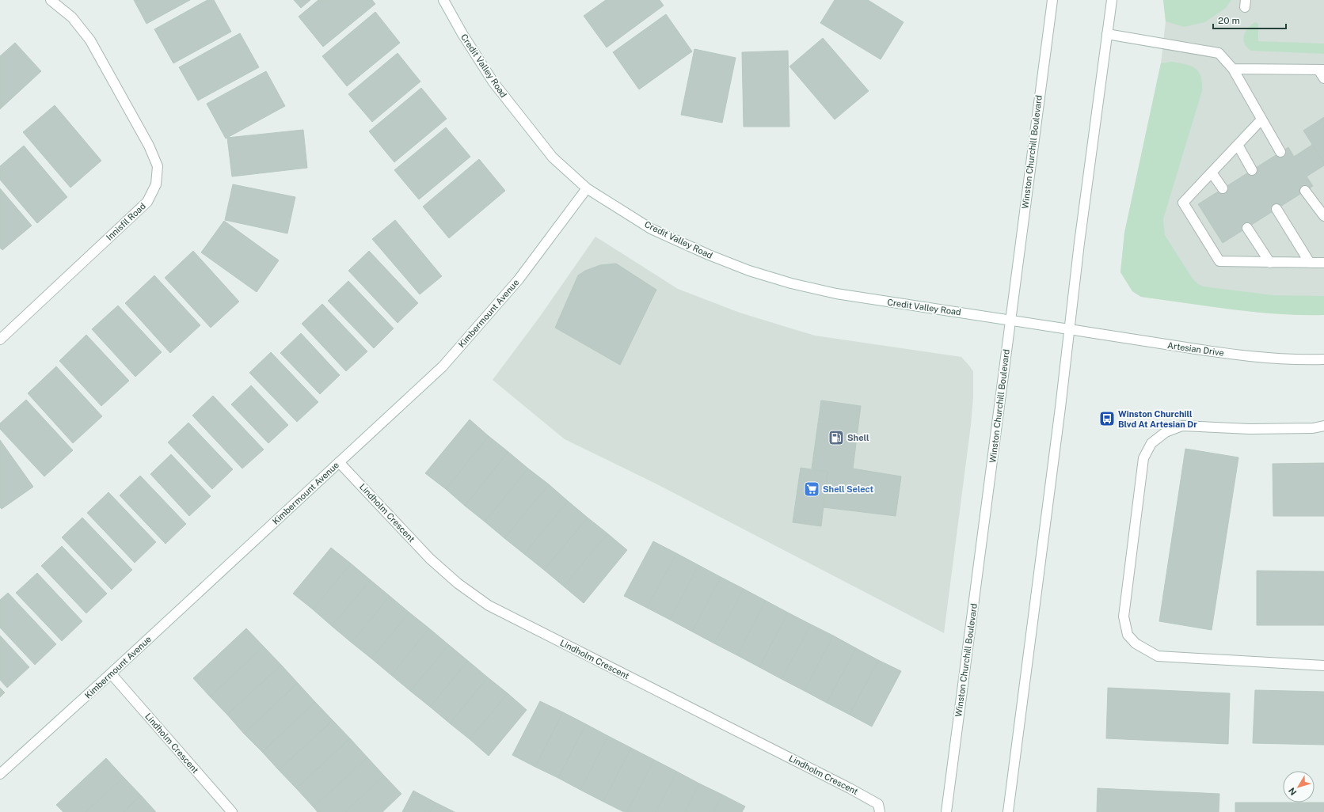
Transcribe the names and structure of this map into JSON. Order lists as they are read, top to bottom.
{
  "streets": {
    "street": [
      "Credit Valley Road",
      "Winston Churchill Boulevard",
      "Innisfil Road",
      "Kimbermount Avenue",
      "Artesian Drive",
      "Lindholm Crescent"
    ]
  },
  "crossings": [
    ["Credit Valley Road", "Winston Churchill Boulevard"],
    ["Credit Valley Road", "Kimbermount Avenue"],
    ["Credit Valley Road", "Artesian Drive"],
    ["Kimbermount Avenue", "Lindholm Crescent"]
  ],
  "places": {
    "bus stop": ["Winston Churchill Blvd At Artesian Dr"],
    "fuel station": ["Shell"],
    "supermarket": ["Shell Select"]
  },
  "scale_bar": "20 m",
  "north": "bottom left"
}
